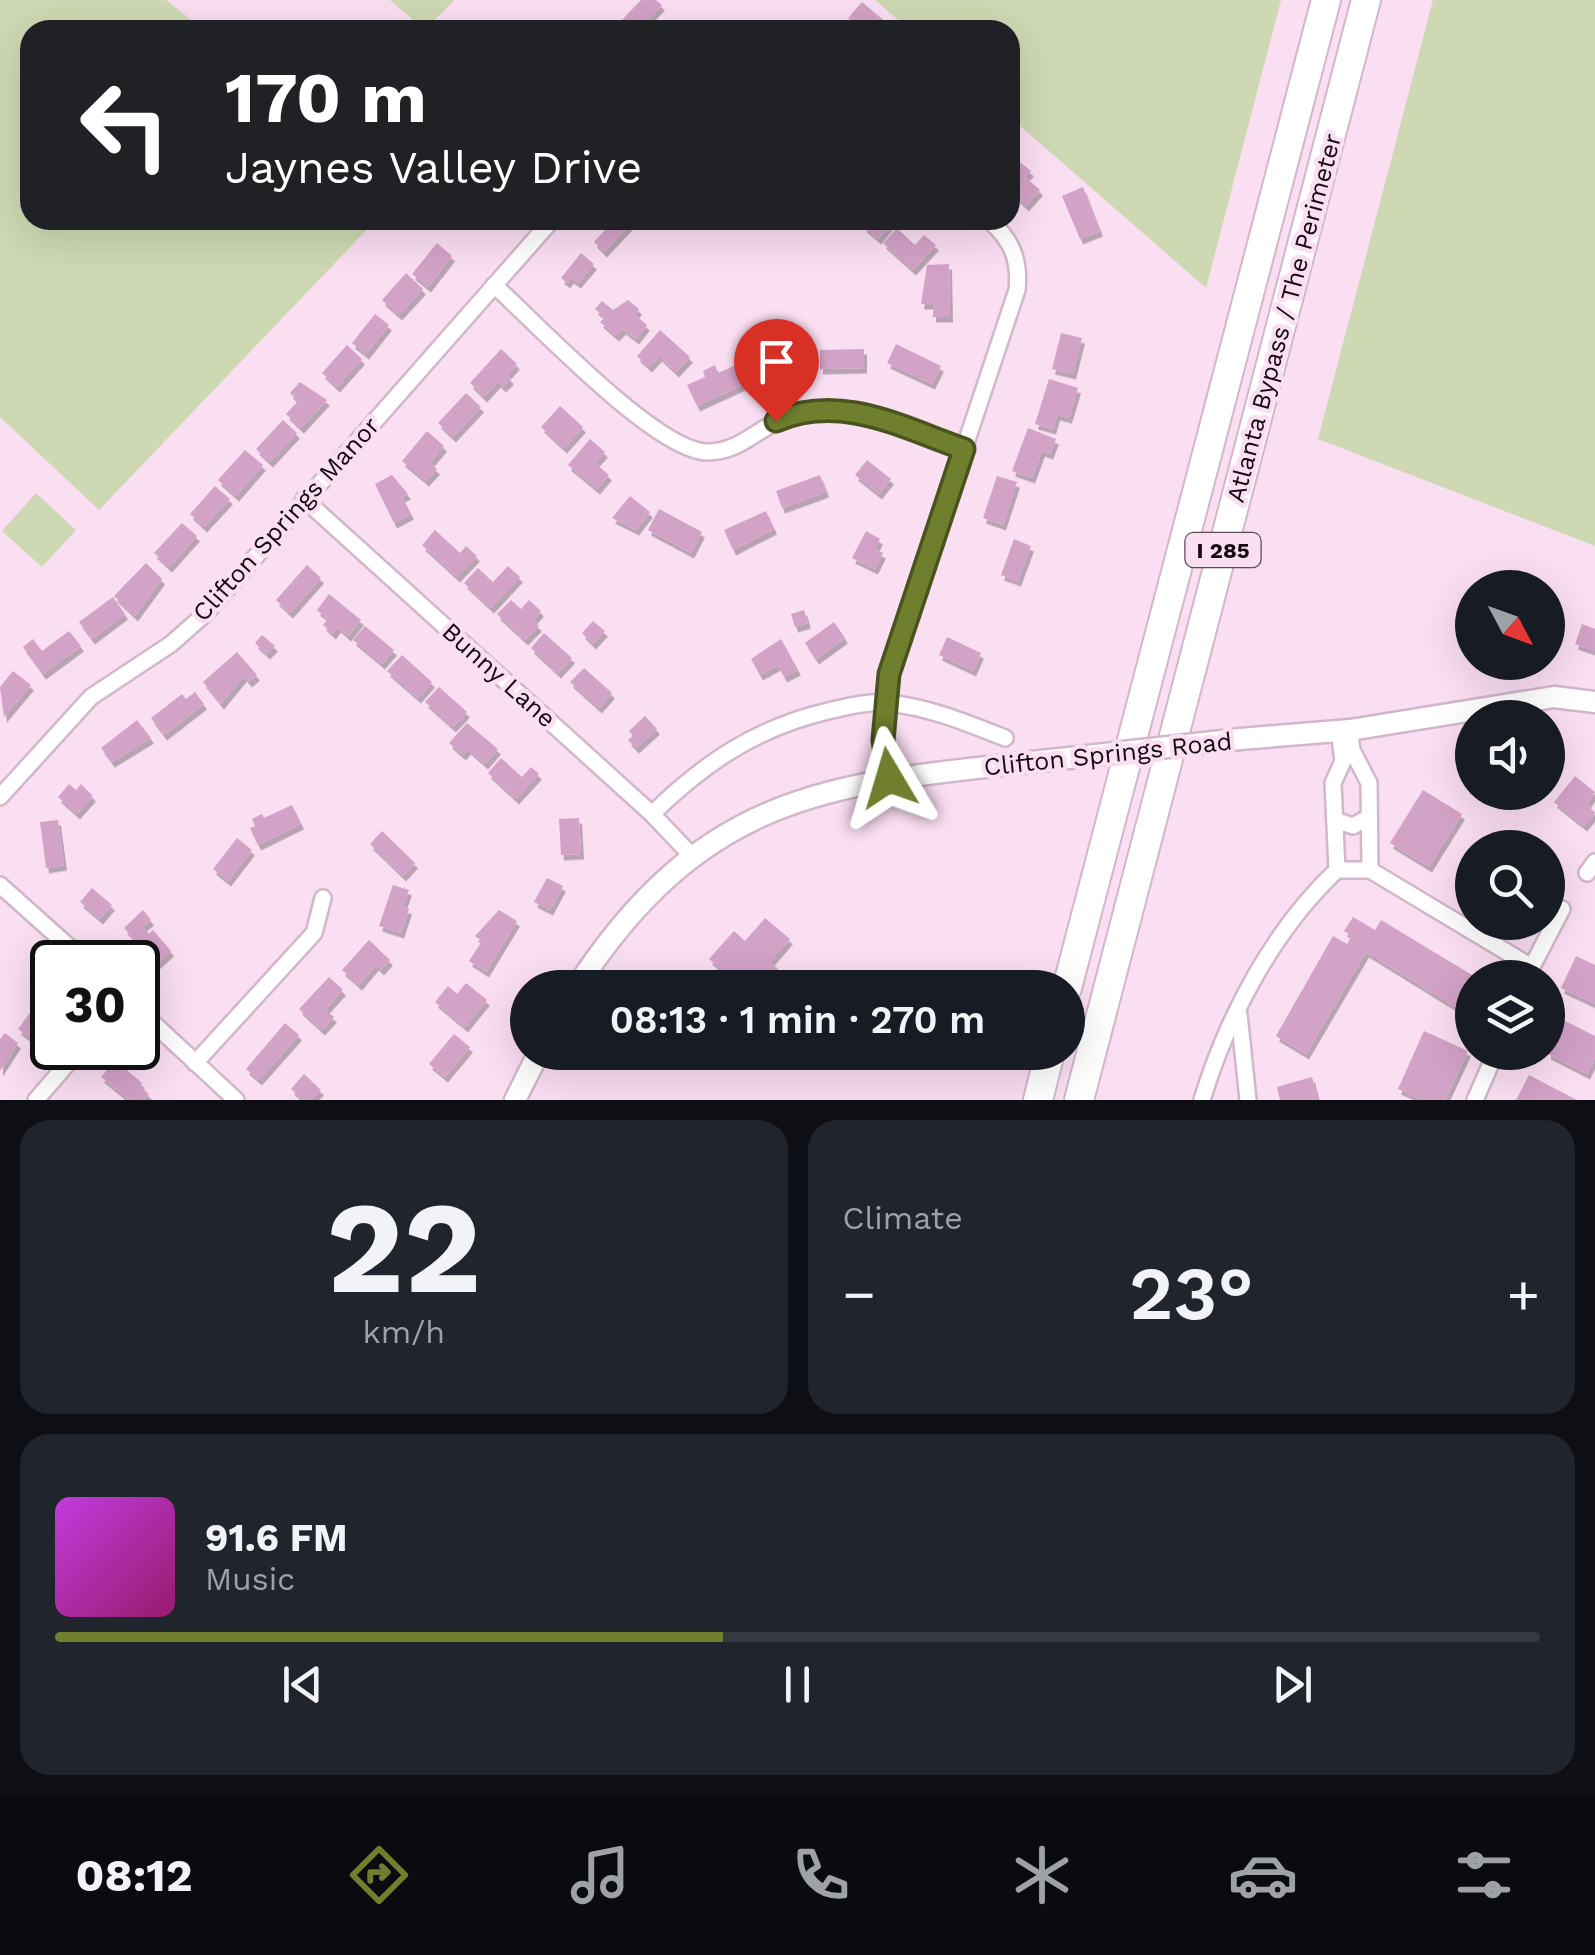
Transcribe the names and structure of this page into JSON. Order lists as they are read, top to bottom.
{
  "streets": {
    "highway": ["Atlanta Bypass / The Perimeter", "I 285"],
    "street": ["Clifton Springs Manor", "Bunny Lane", "Clifton Springs Road"]
  },
  "crossings": [
    ["Clifton Springs Manor", "Bunny Lane"],
    ["Bunny Lane", "Clifton Springs Road"]
  ],
  "north": "bottom right",
  "page": {
    "turn": ["170 m", "Jaynes Valley Drive"],
    "limit": "30",
    "trip": "08:13 · 1 min · 270 m",
    "tile": [
      ["22", "km/h"],
      "Climate"
    ],
    "heat": ["−", "23°", "+"],
    "song": ["91.6 FM", "Music"],
    "tabs": "08:12"
  }
}
